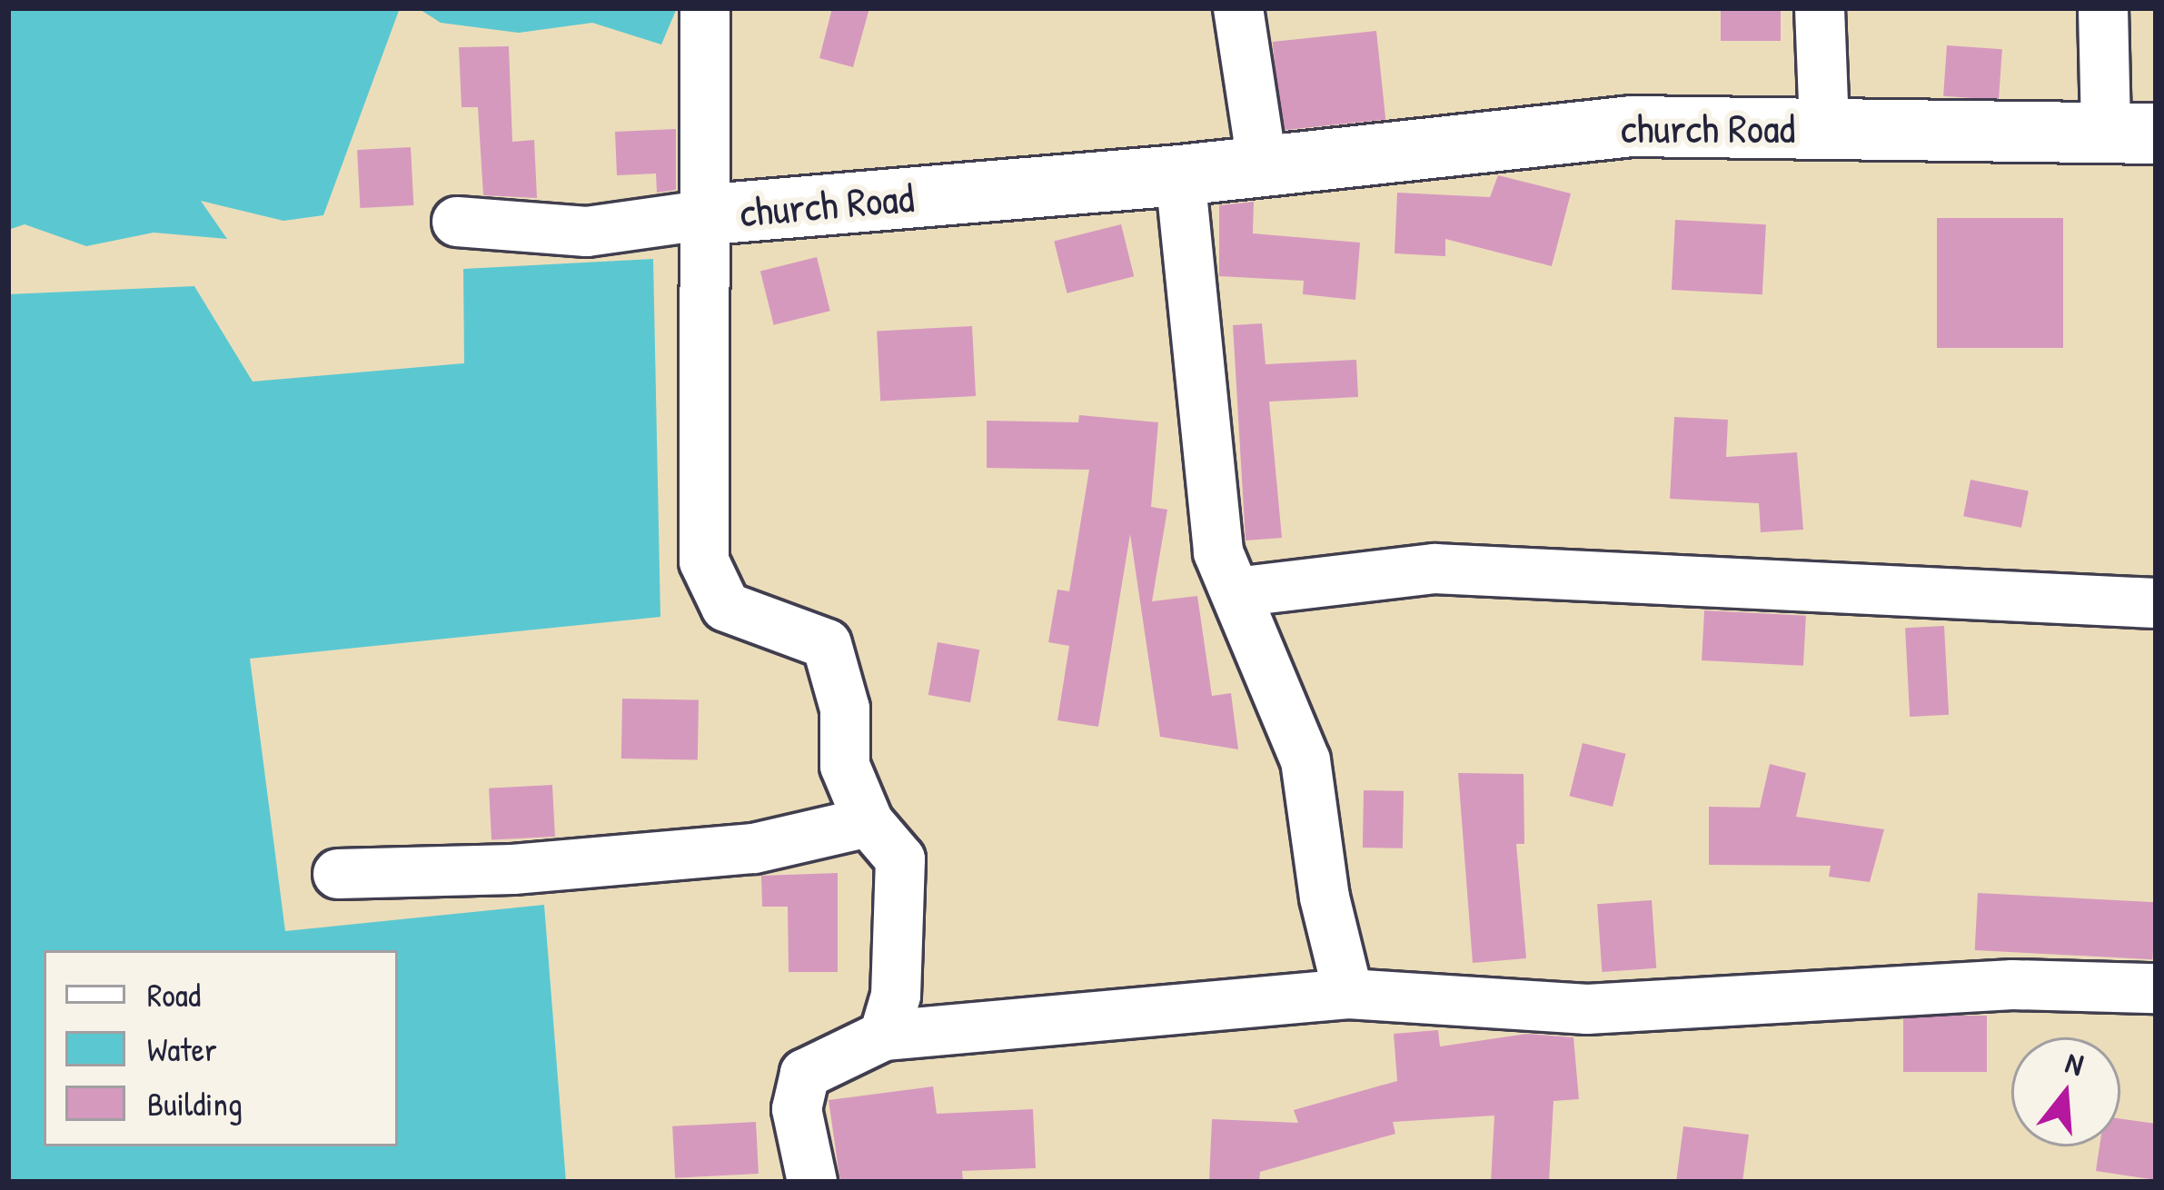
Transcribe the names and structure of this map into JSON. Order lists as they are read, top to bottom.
{
  "streets": {
    "street": ["church Road"]
  },
  "legend": ["Road", "Water", "Building"],
  "north": "top"
}
